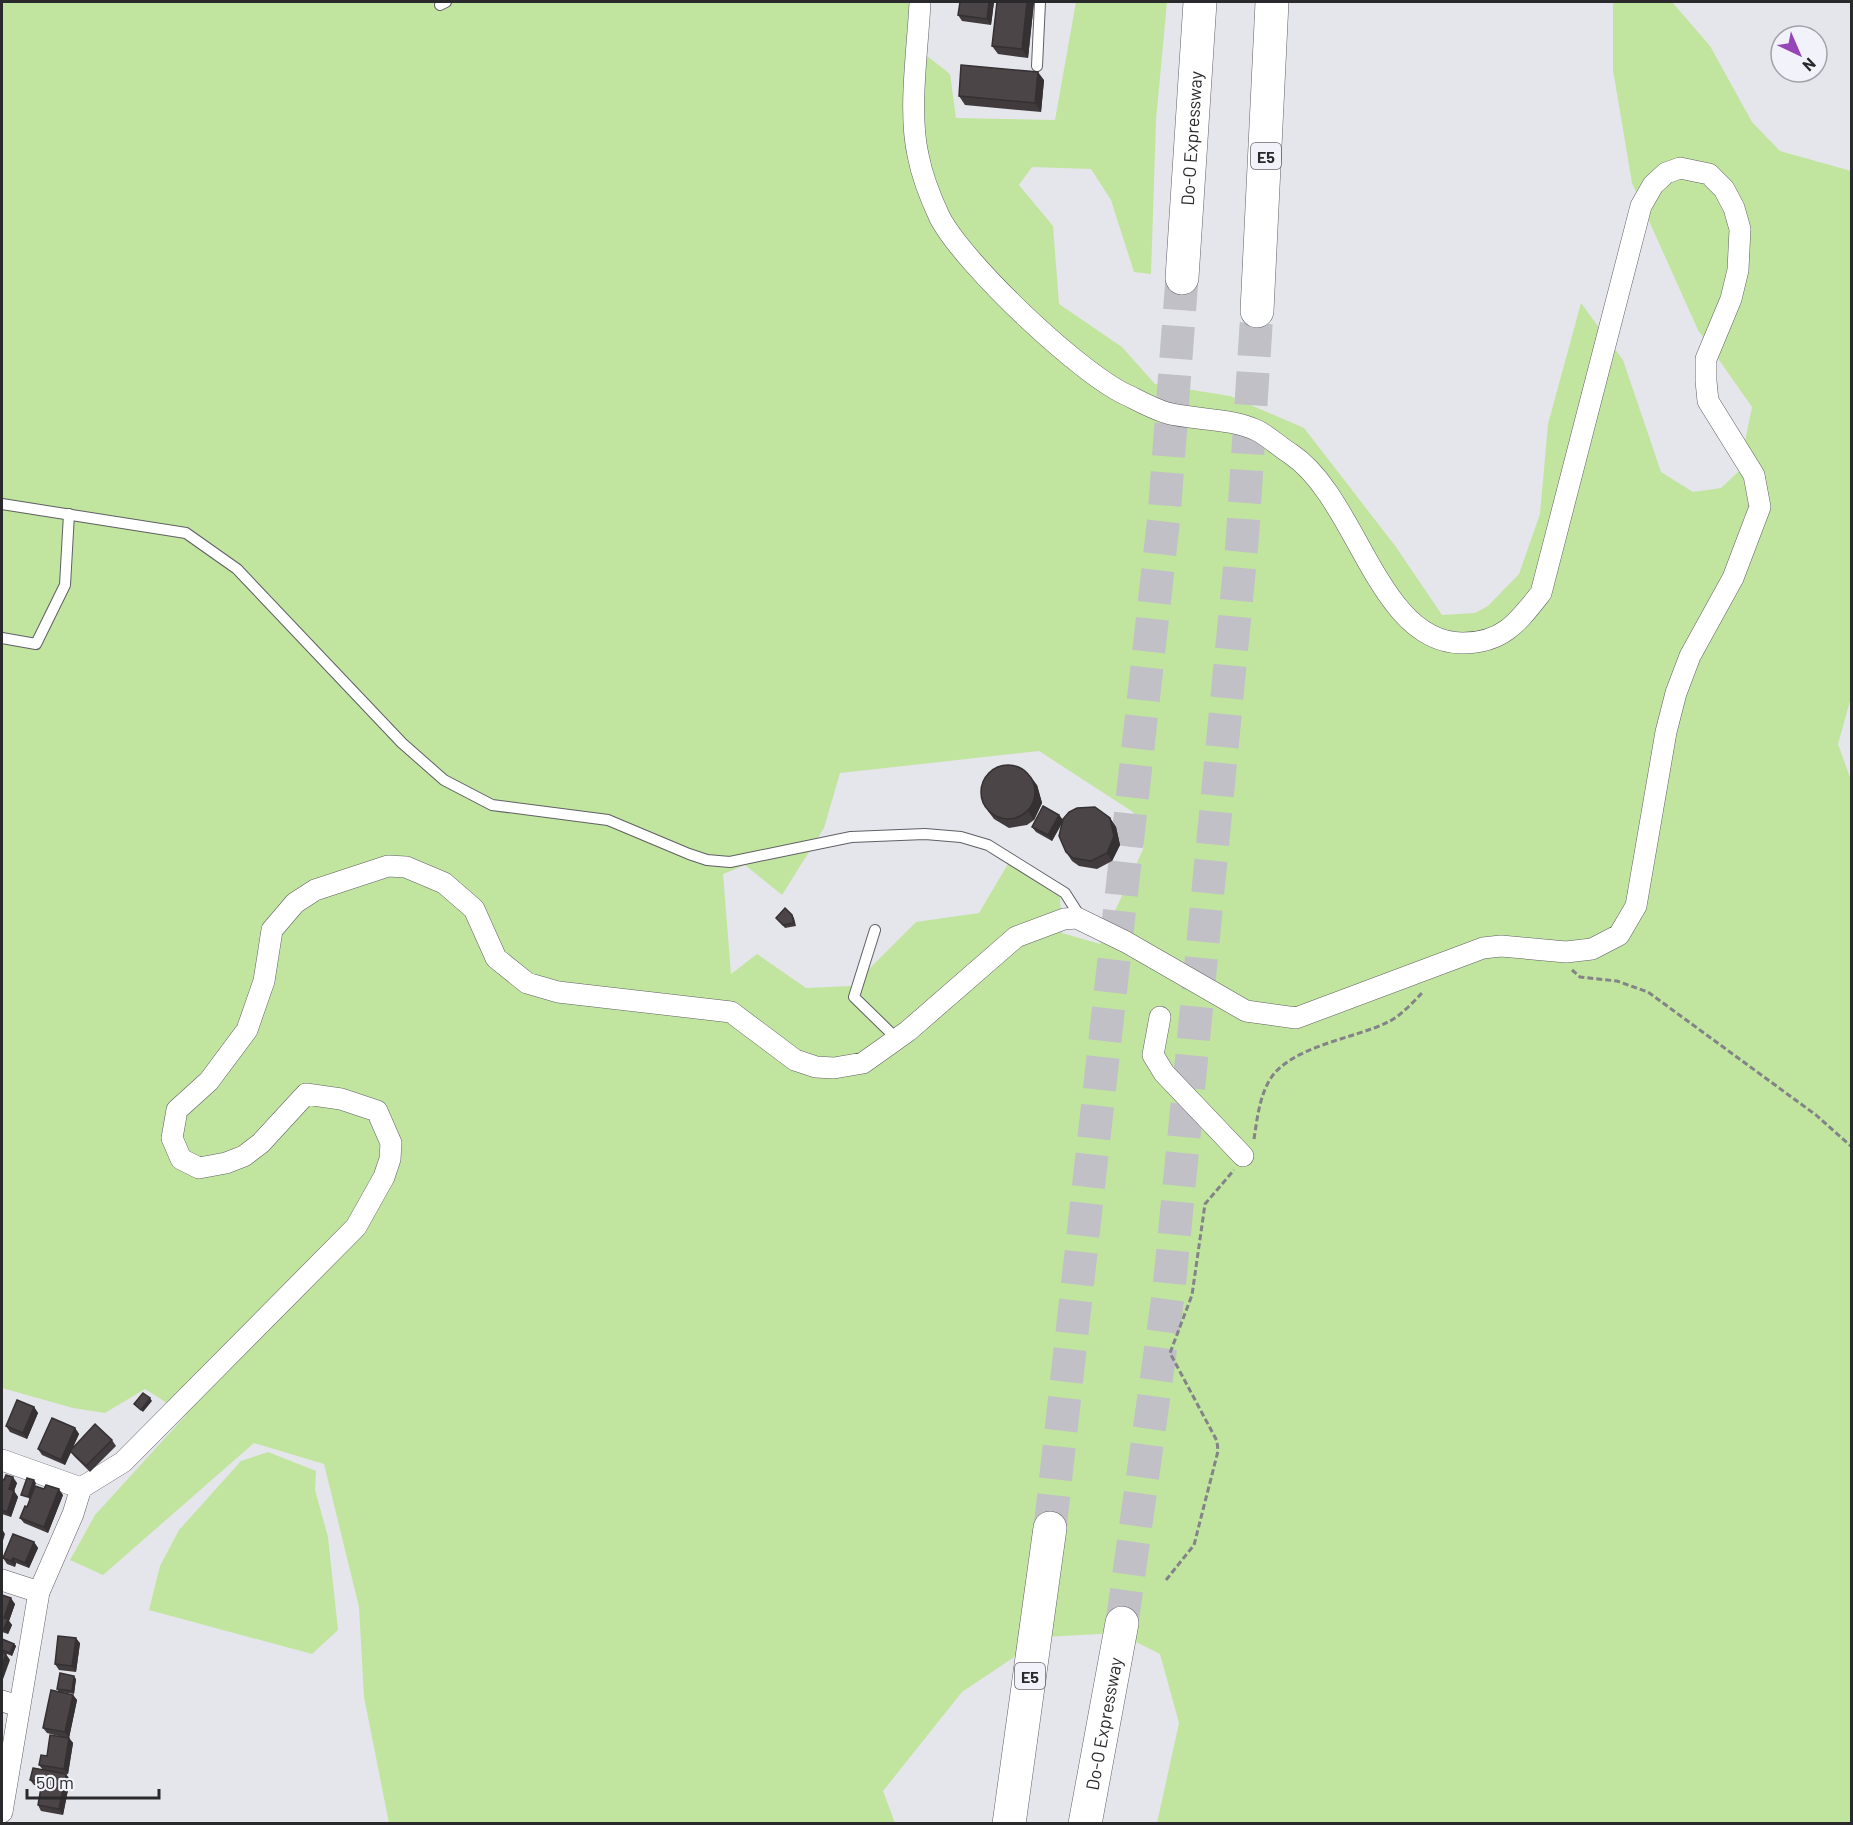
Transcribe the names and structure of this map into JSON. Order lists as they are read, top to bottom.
{
  "streets": {
    "highway": ["Do-O Expressway", "E5"]
  },
  "scale_bar": "50 m",
  "north": "bottom right"
}
